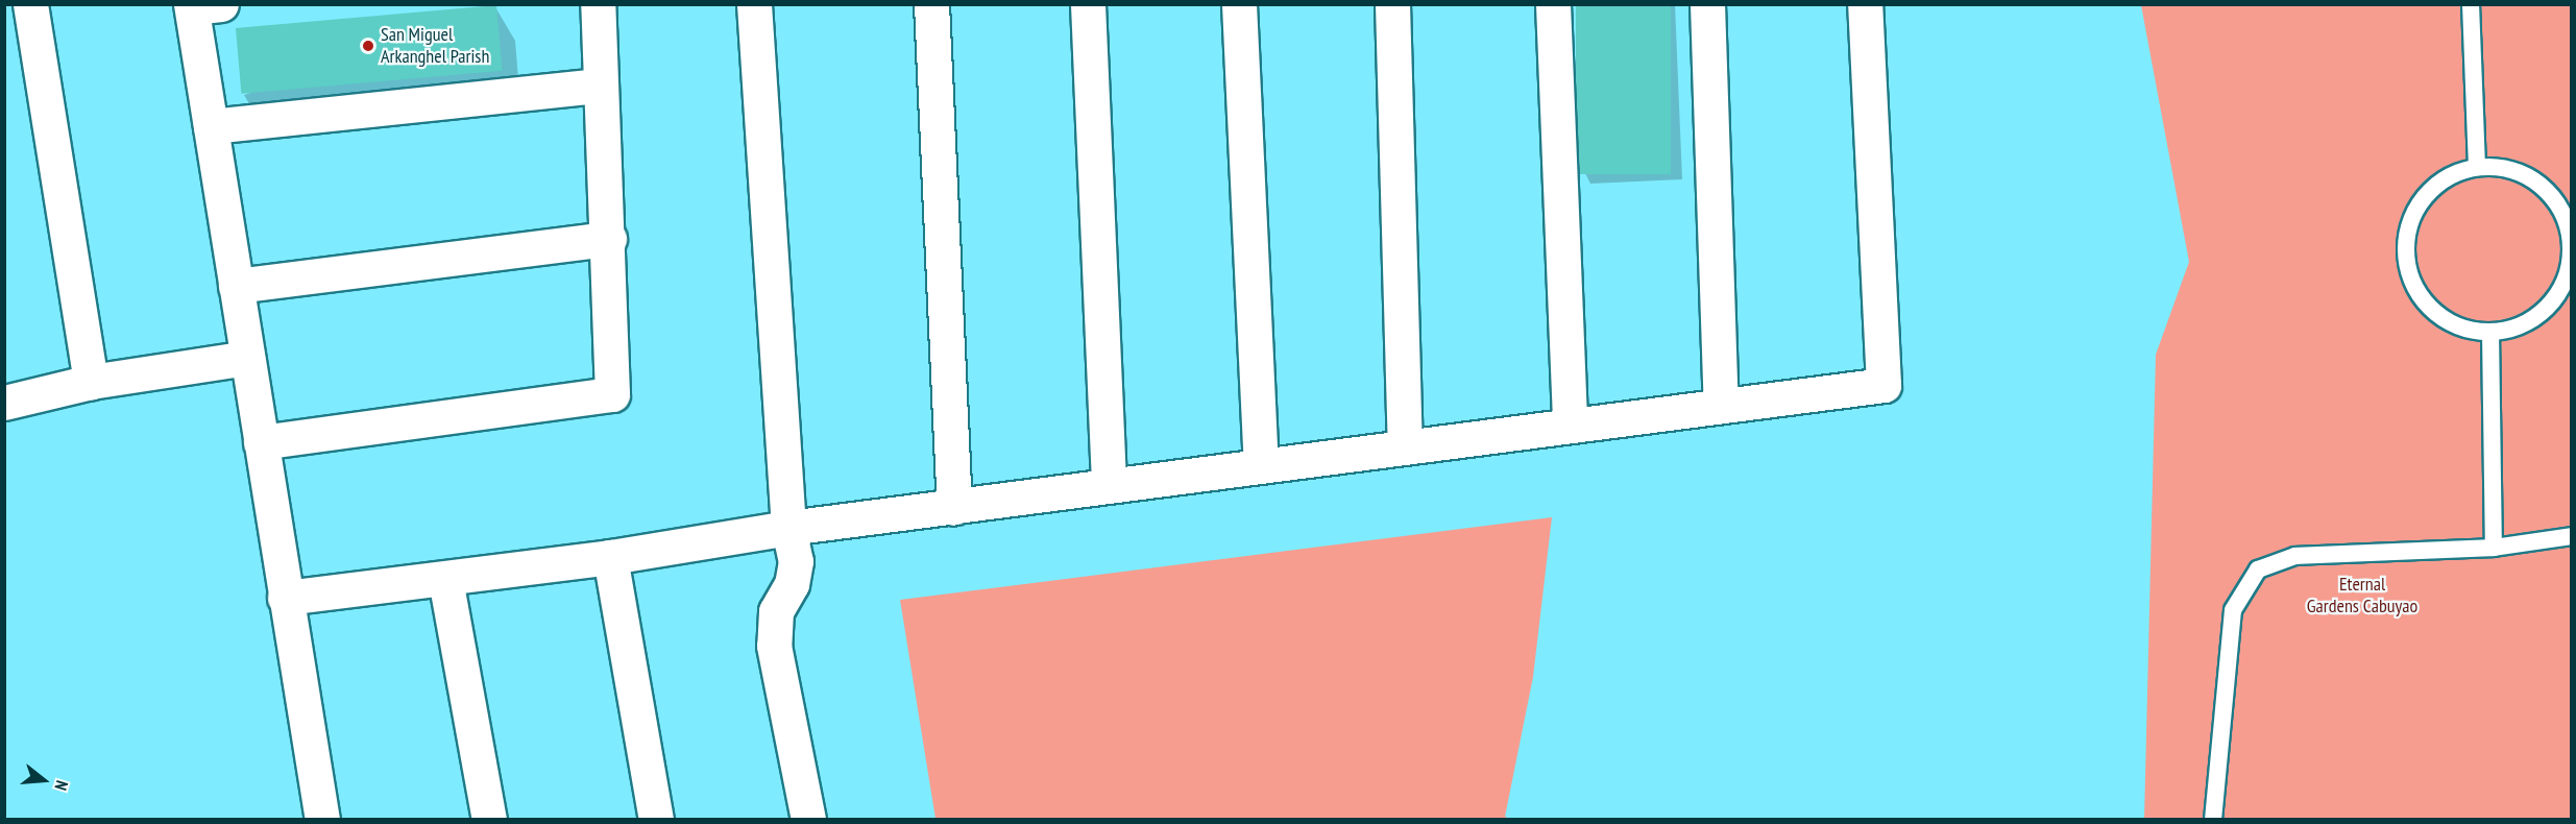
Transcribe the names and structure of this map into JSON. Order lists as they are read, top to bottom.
{
  "parks": ["Eternal Gardens Cabuyao"],
  "places": ["San Miguel Arkanghel Parish"],
  "north": "right"
}
